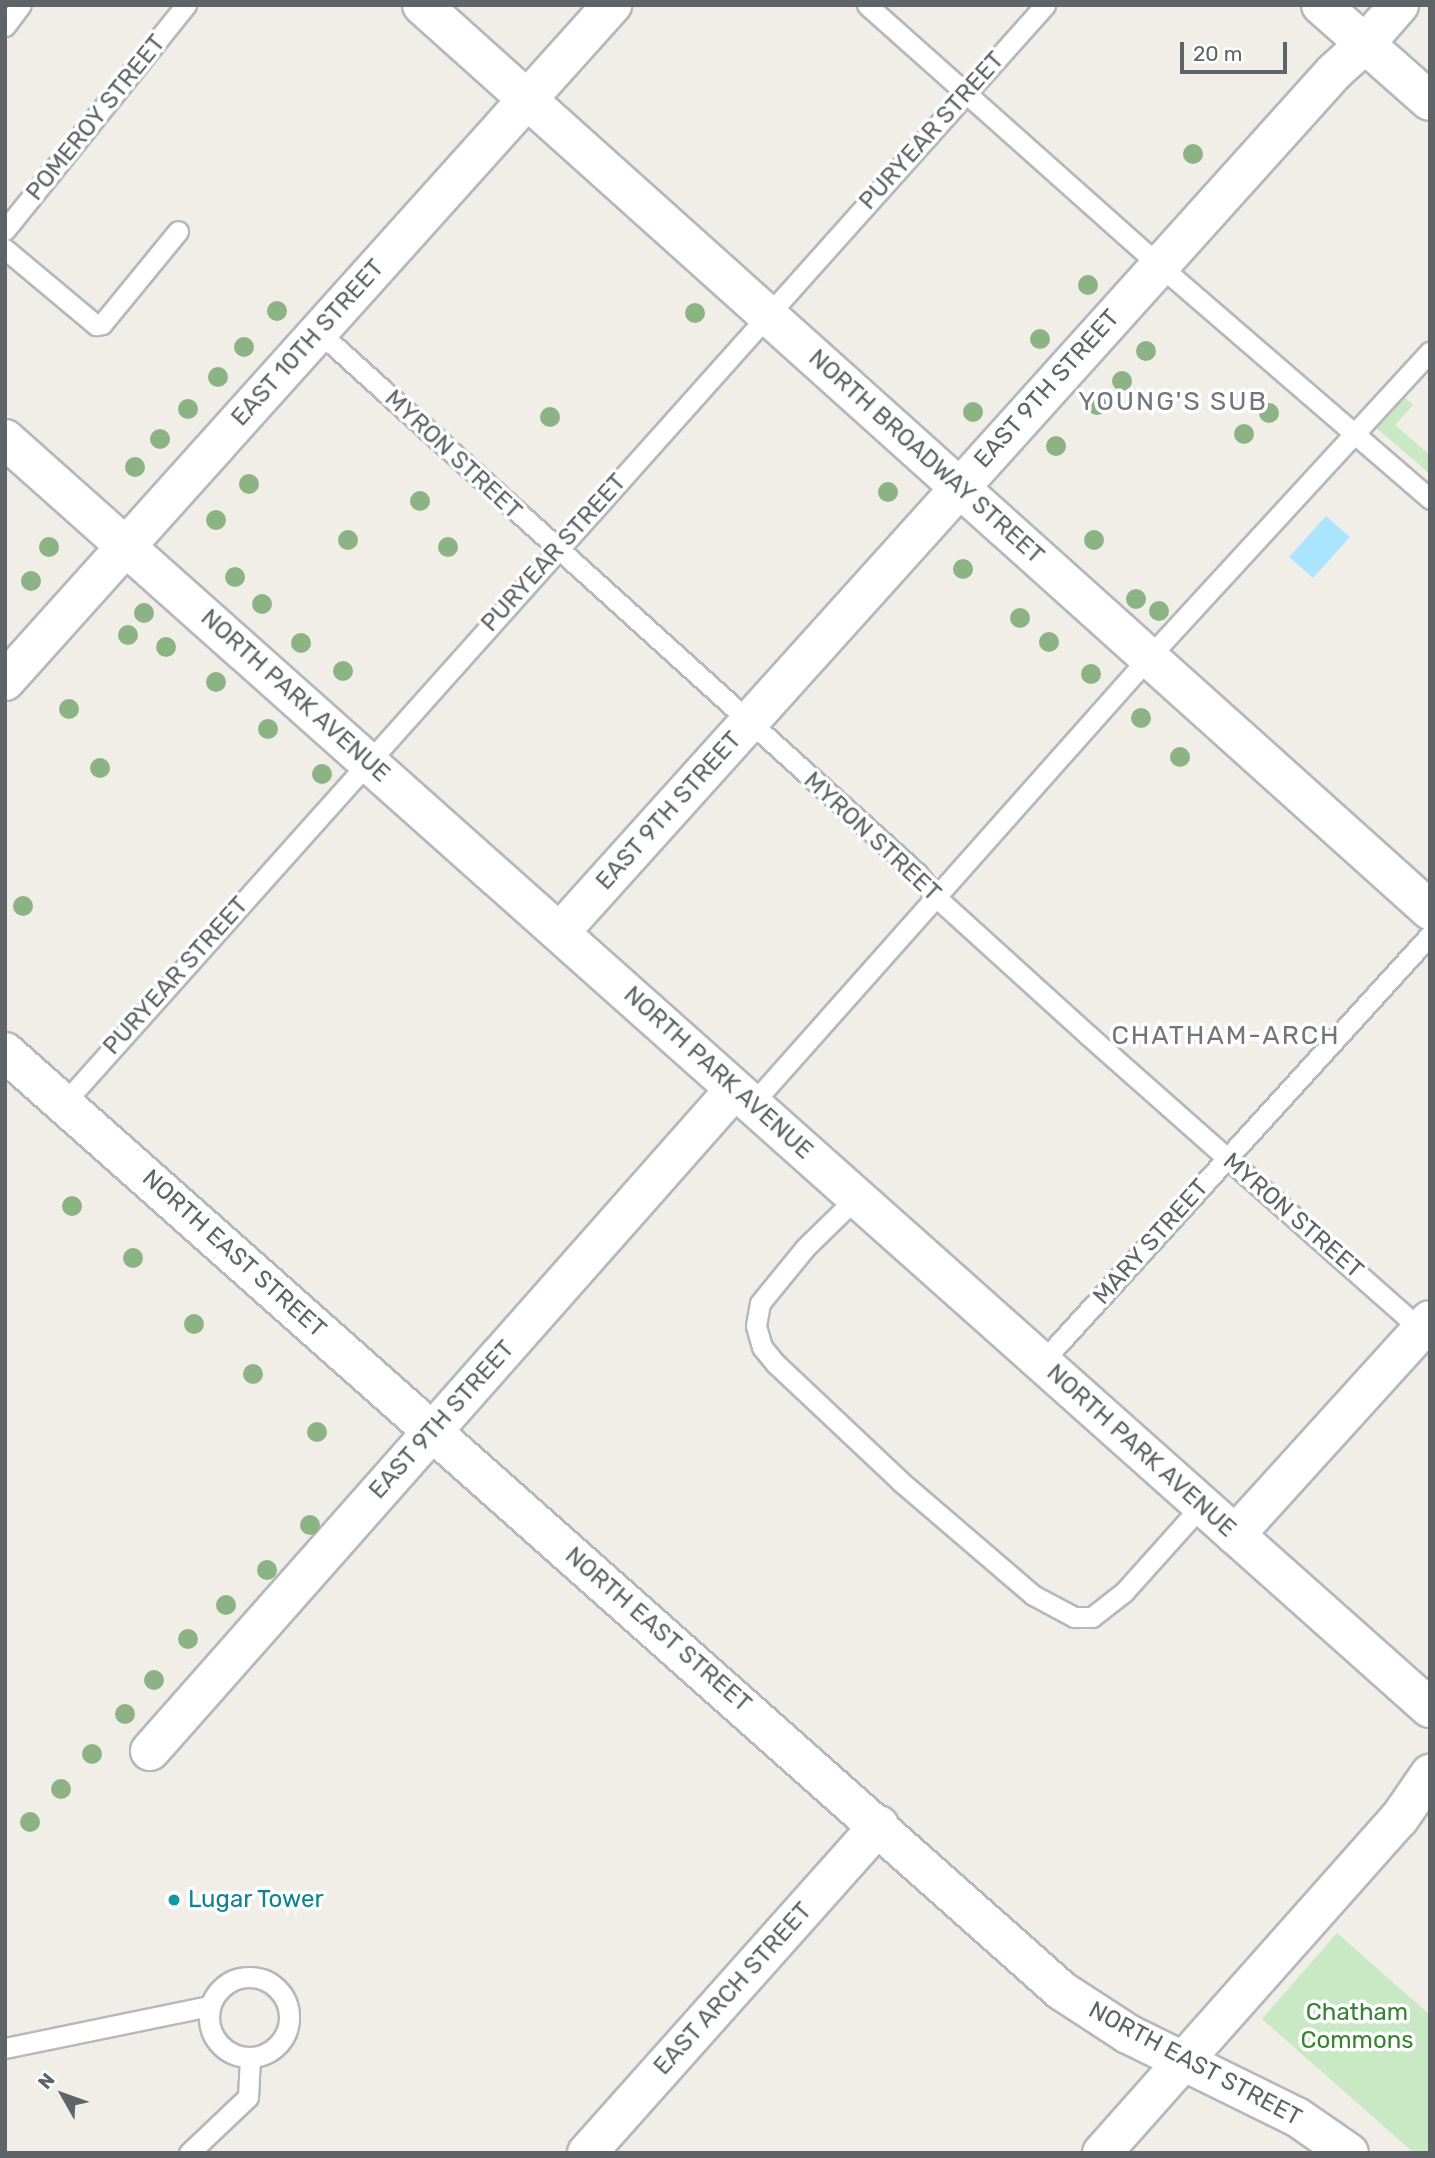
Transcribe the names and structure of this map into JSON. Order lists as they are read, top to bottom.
{
  "streets": {
    "street": [
      "EAST 10TH STREET",
      "EAST 9TH STREET",
      "NORTH BROADWAY STREET",
      "NORTH PARK AVENUE",
      "NORTH EAST STREET",
      "EAST ARCH STREET"
    ],
    "lane": [
      "POMEROY STREET",
      "PURYEAR STREET",
      "MYRON STREET",
      "MARY STREET"
    ]
  },
  "crossings": [
    ["PURYEAR STREET", "MYRON STREET"],
    ["PURYEAR STREET", "NORTH BROADWAY STREET"],
    ["PURYEAR STREET", "NORTH PARK AVENUE"],
    ["PURYEAR STREET", "NORTH EAST STREET"],
    ["EAST 10TH STREET", "MYRON STREET"],
    ["EAST 10TH STREET", "NORTH BROADWAY STREET"],
    ["EAST 10TH STREET", "NORTH PARK AVENUE"],
    ["EAST 9TH STREET", "MYRON STREET"],
    ["EAST 9TH STREET", "NORTH BROADWAY STREET"],
    ["EAST 9TH STREET", "NORTH PARK AVENUE"],
    ["EAST 9TH STREET", "NORTH EAST STREET"],
    ["MYRON STREET", "MARY STREET"],
    ["NORTH PARK AVENUE", "MARY STREET"],
    ["NORTH EAST STREET", "EAST ARCH STREET"]
  ],
  "districts": ["YOUNG'S SUB", "CHATHAM-ARCH"],
  "parks": ["Chatham Commons"],
  "places": ["Lugar Tower"],
  "scale_bar": "20 m",
  "north": "top left"
}
